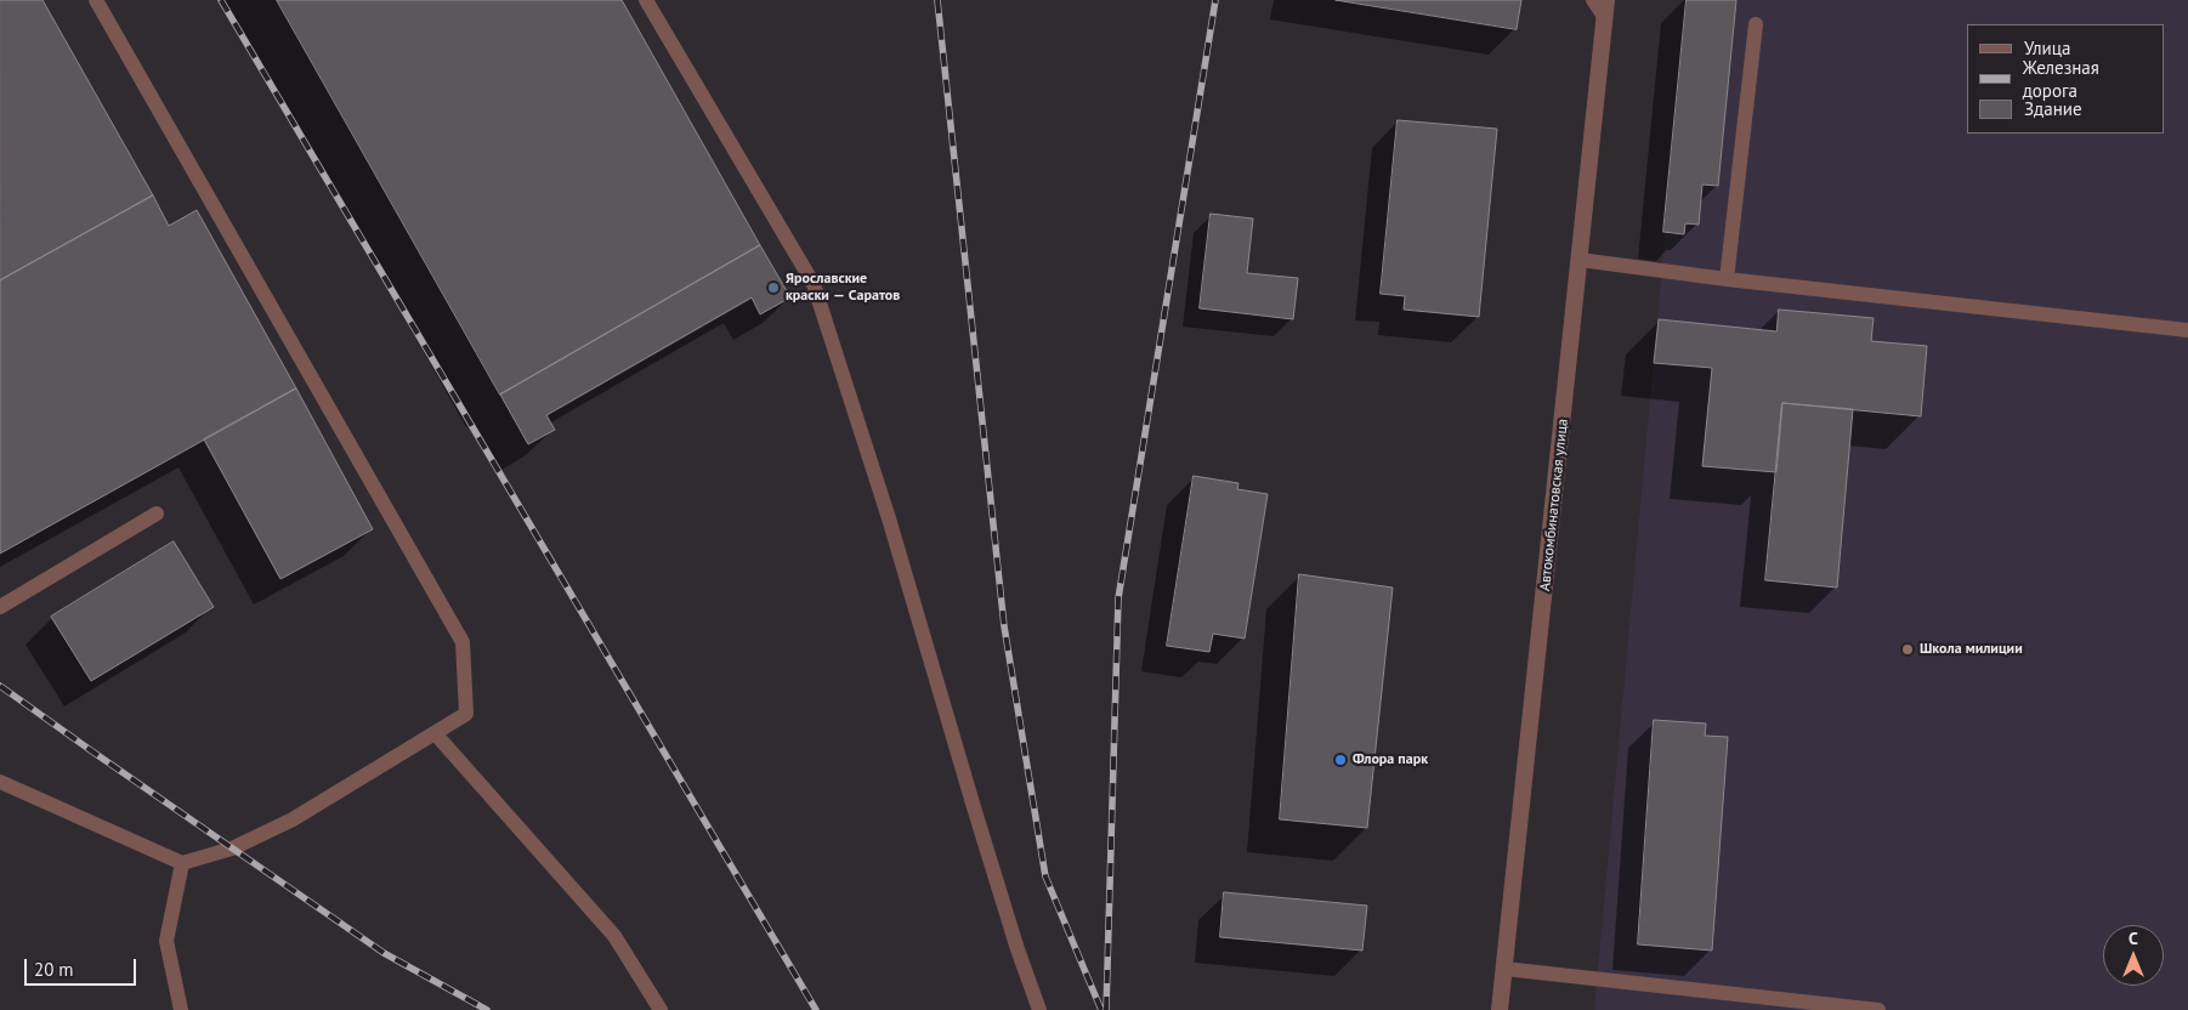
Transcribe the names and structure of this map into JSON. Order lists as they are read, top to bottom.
{
  "streets": {
    "street": ["Автокомбинатовская улица"]
  },
  "places": ["Ярославские краски — Саратов", "Школа милиции", "Флора парк"],
  "legend": ["Улица", "Железная дорога", "Здание"],
  "scale_bar": "20 m",
  "north": "top"
}
